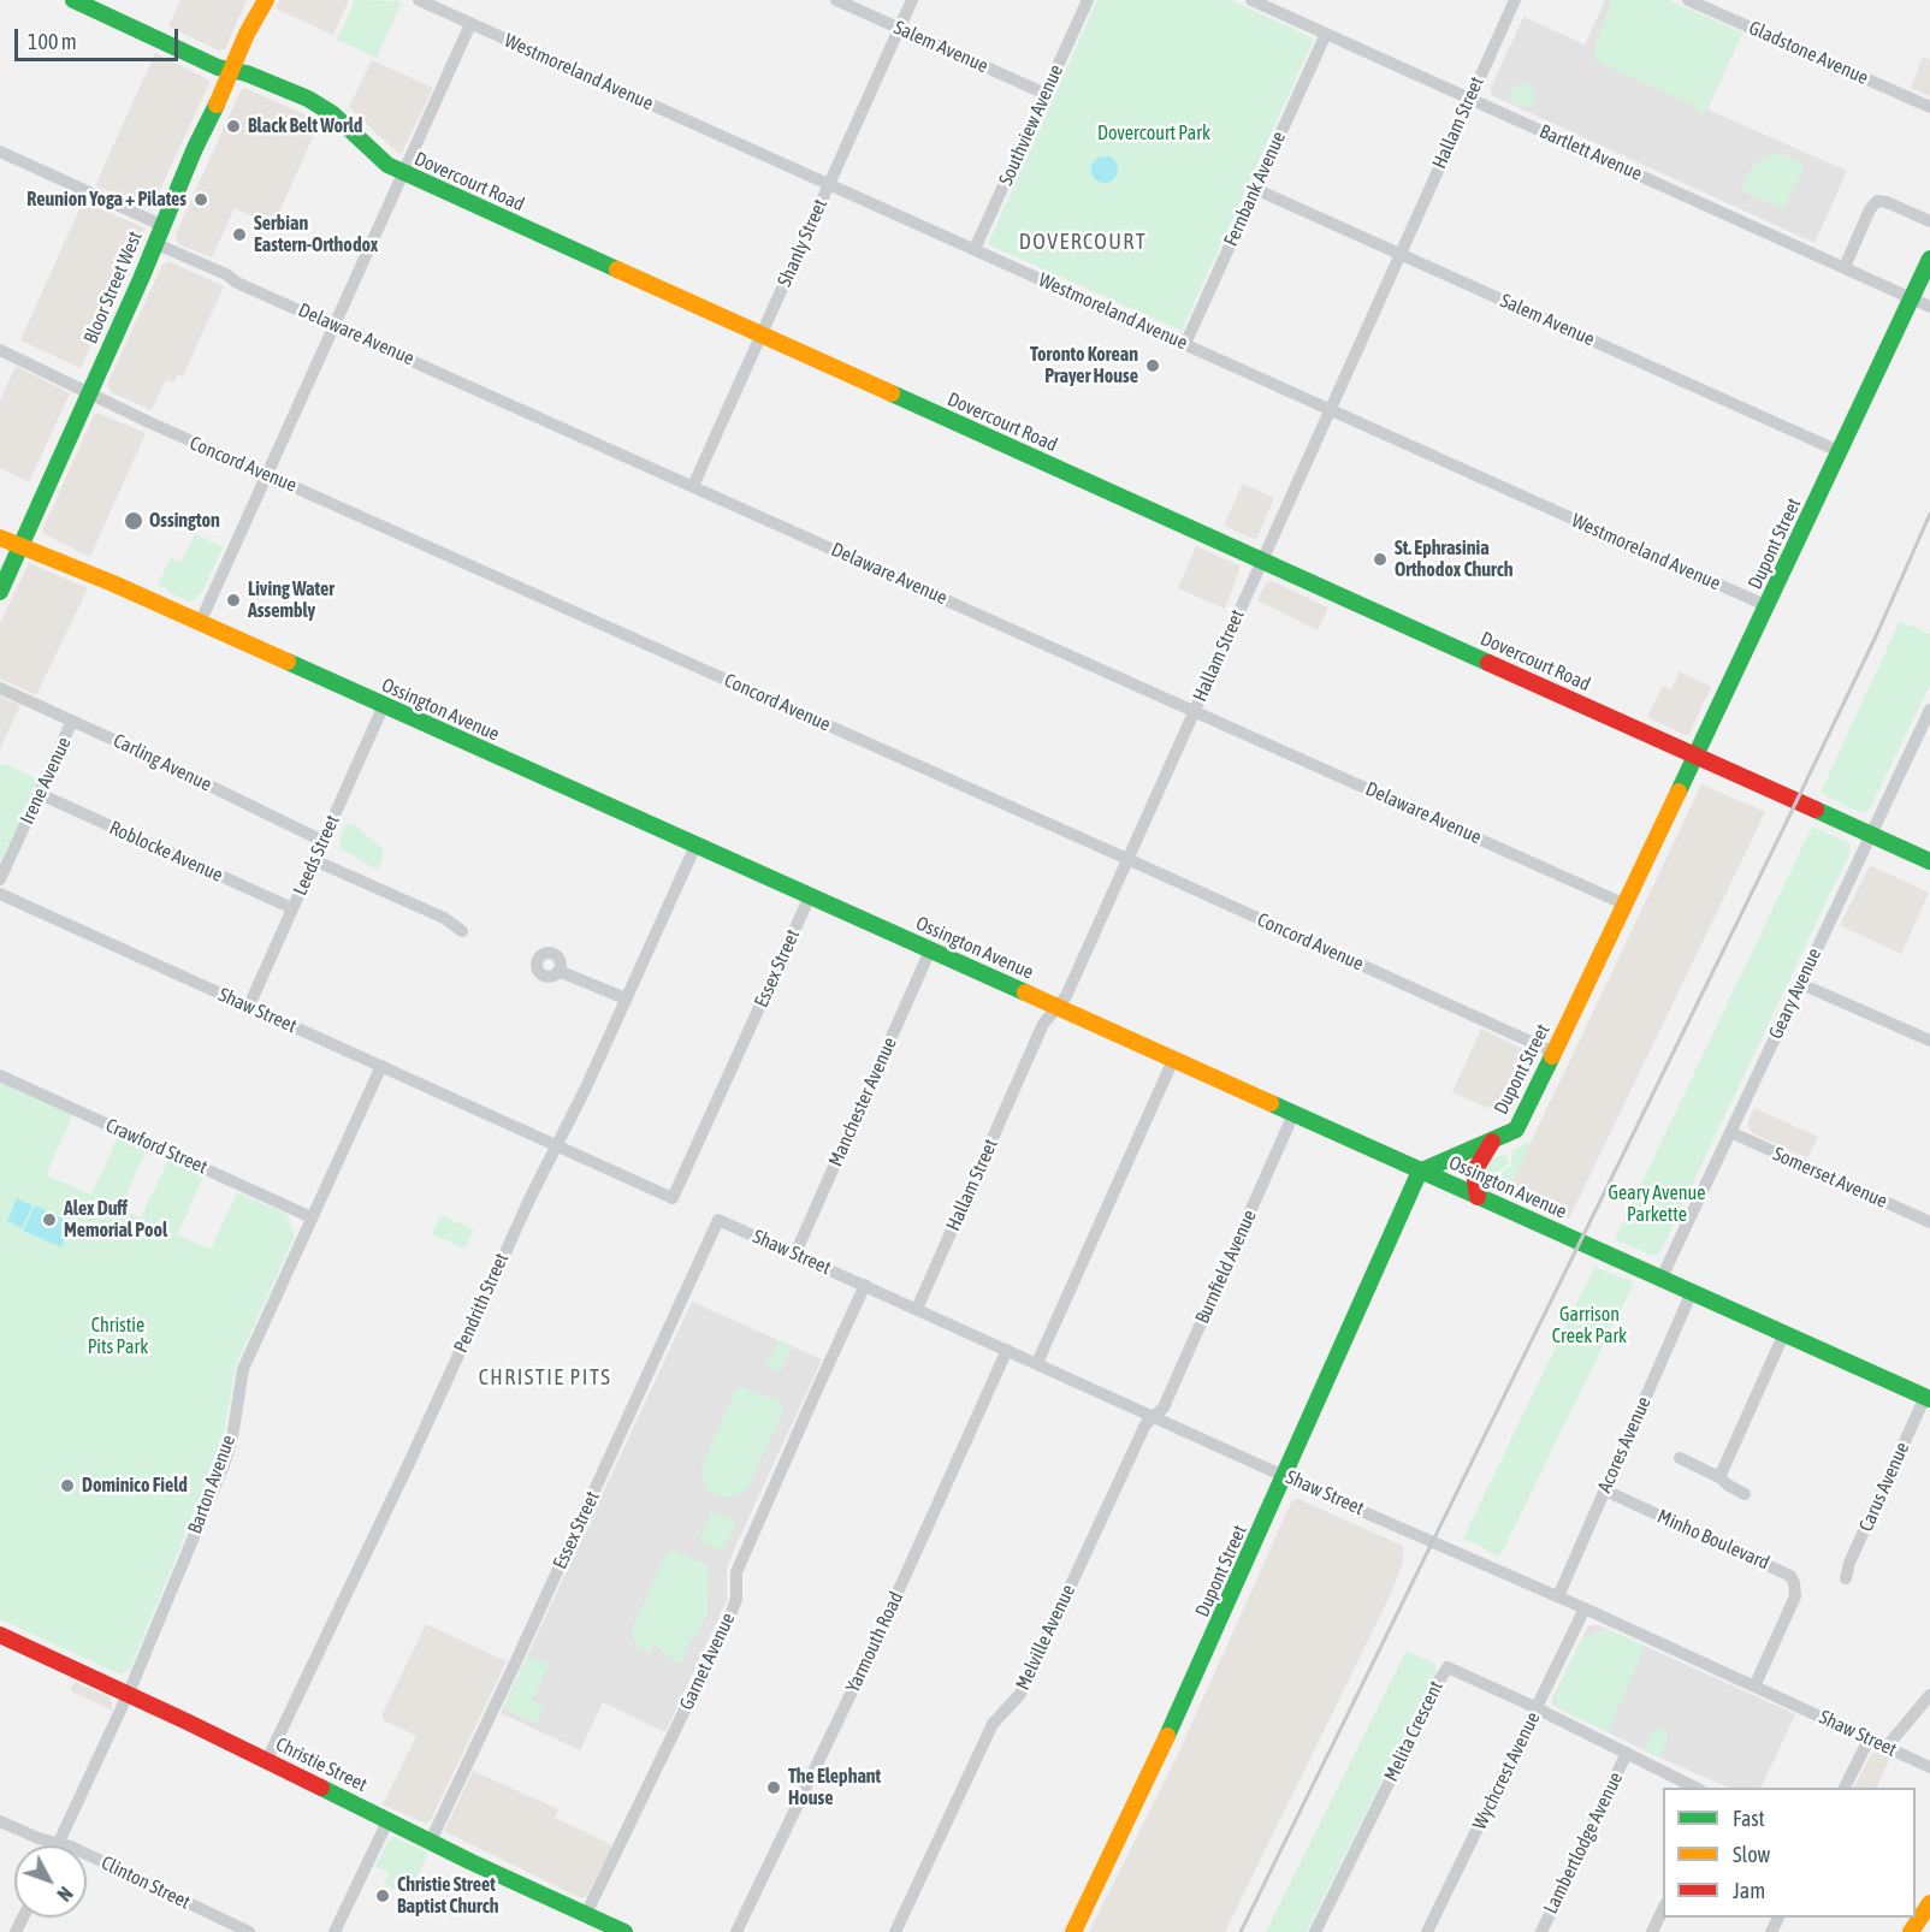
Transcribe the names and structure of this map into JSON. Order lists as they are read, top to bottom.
{
  "streets": {
    "street": [
      "Salem Avenue",
      "Gladstone Avenue",
      "Westmoreland Avenue",
      "Hallam Street",
      "Southview Avenue",
      "Bartlett Avenue",
      "Dovercourt Road",
      "Fernbank Avenue",
      "Shanly Street",
      "Bloor Street West",
      "Delaware Avenue",
      "Concord Avenue",
      "Dupont Street",
      "Ossington Avenue",
      "Carling Avenue",
      "Irene Avenue",
      "Roblocke Avenue",
      "Leeds Street",
      "Essex Street",
      "Geary Avenue",
      "Shaw Street",
      "Manchester Avenue",
      "Crawford Street",
      "Somerset Avenue",
      "Burnfield Avenue",
      "Pendrith Street",
      "Acores Avenue",
      "Barton Avenue",
      "Carus Avenue",
      "Minho Boulevard",
      "Melville Avenue",
      "Yarmouth Road",
      "Garnet Avenue",
      "Melita Crescent",
      "Christie Street",
      "Wychcrest Avenue",
      "Lambertlodge Avenue",
      "Clinton Street"
    ]
  },
  "crossings": [
    ["Salem Avenue", "Hallam Street"],
    ["Salem Avenue", "Southview Avenue"],
    ["Salem Avenue", "Fernbank Avenue"],
    ["Salem Avenue", "Shanly Street"],
    ["Salem Avenue", "Dupont Street"],
    ["Westmoreland Avenue", "Hallam Street"],
    ["Westmoreland Avenue", "Southview Avenue"],
    ["Westmoreland Avenue", "Fernbank Avenue"],
    ["Westmoreland Avenue", "Shanly Street"],
    ["Westmoreland Avenue", "Dupont Street"],
    ["Hallam Street", "Bartlett Avenue"],
    ["Hallam Street", "Dovercourt Road"],
    ["Hallam Street", "Delaware Avenue"],
    ["Hallam Street", "Concord Avenue"],
    ["Hallam Street", "Ossington Avenue"],
    ["Hallam Street", "Shaw Street"],
    ["Bartlett Avenue", "Fernbank Avenue"],
    ["Bartlett Avenue", "Dupont Street"],
    ["Dovercourt Road", "Shanly Street"],
    ["Dovercourt Road", "Bloor Street West"],
    ["Dovercourt Road", "Dupont Street"],
    ["Dovercourt Road", "Geary Avenue"],
    ["Shanly Street", "Delaware Avenue"],
    ["Bloor Street West", "Delaware Avenue"],
    ["Bloor Street West", "Concord Avenue"],
    ["Bloor Street West", "Ossington Avenue"],
    ["Delaware Avenue", "Dupont Street"],
    ["Concord Avenue", "Dupont Street"],
    ["Dupont Street", "Ossington Avenue"],
    ["Dupont Street", "Shaw Street"],
    ["Ossington Avenue", "Leeds Street"],
    ["Ossington Avenue", "Essex Street"],
    ["Ossington Avenue", "Geary Avenue"],
    ["Ossington Avenue", "Manchester Avenue"],
    ["Ossington Avenue", "Burnfield Avenue"],
    ["Ossington Avenue", "Pendrith Street"],
    ["Ossington Avenue", "Acores Avenue"],
    ["Ossington Avenue", "Carus Avenue"],
    ["Carling Avenue", "Irene Avenue"],
    ["Carling Avenue", "Leeds Street"],
    ["Irene Avenue", "Roblocke Avenue"],
    ["Roblocke Avenue", "Leeds Street"],
    ["Leeds Street", "Shaw Street"],
    ["Essex Street", "Shaw Street"],
    ["Essex Street", "Christie Street"],
    ["Geary Avenue", "Somerset Avenue"],
    ["Shaw Street", "Manchester Avenue"],
    ["Shaw Street", "Burnfield Avenue"],
    ["Shaw Street", "Pendrith Street"],
    ["Shaw Street", "Acores Avenue"],
    ["Shaw Street", "Barton Avenue"],
    ["Shaw Street", "Minho Boulevard"],
    ["Shaw Street", "Melville Avenue"],
    ["Shaw Street", "Yarmouth Road"],
    ["Shaw Street", "Garnet Avenue"],
    ["Shaw Street", "Wychcrest Avenue"],
    ["Crawford Street", "Barton Avenue"],
    ["Burnfield Avenue", "Melville Avenue"],
    ["Pendrith Street", "Christie Street"],
    ["Acores Avenue", "Minho Boulevard"],
    ["Barton Avenue", "Christie Street"],
    ["Barton Avenue", "Clinton Street"],
    ["Garnet Avenue", "Christie Street"],
    ["Melita Crescent", "Wychcrest Avenue"],
    ["Melita Crescent", "Lambertlodge Avenue"]
  ],
  "districts": ["DOVERCOURT", "CHRISTIE PITS"],
  "parks": [
    "Dovercourt Park",
    "Geary Avenue Parkette",
    "Garrison Creek Park",
    "Christie Pits Park"
  ],
  "places": [
    "Black Belt World",
    "Reunion Yoga + Pilates",
    "Serbian Eastern-Orthodox",
    "Toronto Korean Prayer House",
    "Ossington",
    "St. Ephrasinia Orthodox Church",
    "Living Water Assembly",
    "Alex Duff Memorial Pool",
    "Dominico Field",
    "The Elephant House",
    "Christie Street Baptist Church"
  ],
  "legend": ["Fast", "Slow", "Jam"],
  "scale_bar": "100 m",
  "north": "bottom right"
}
